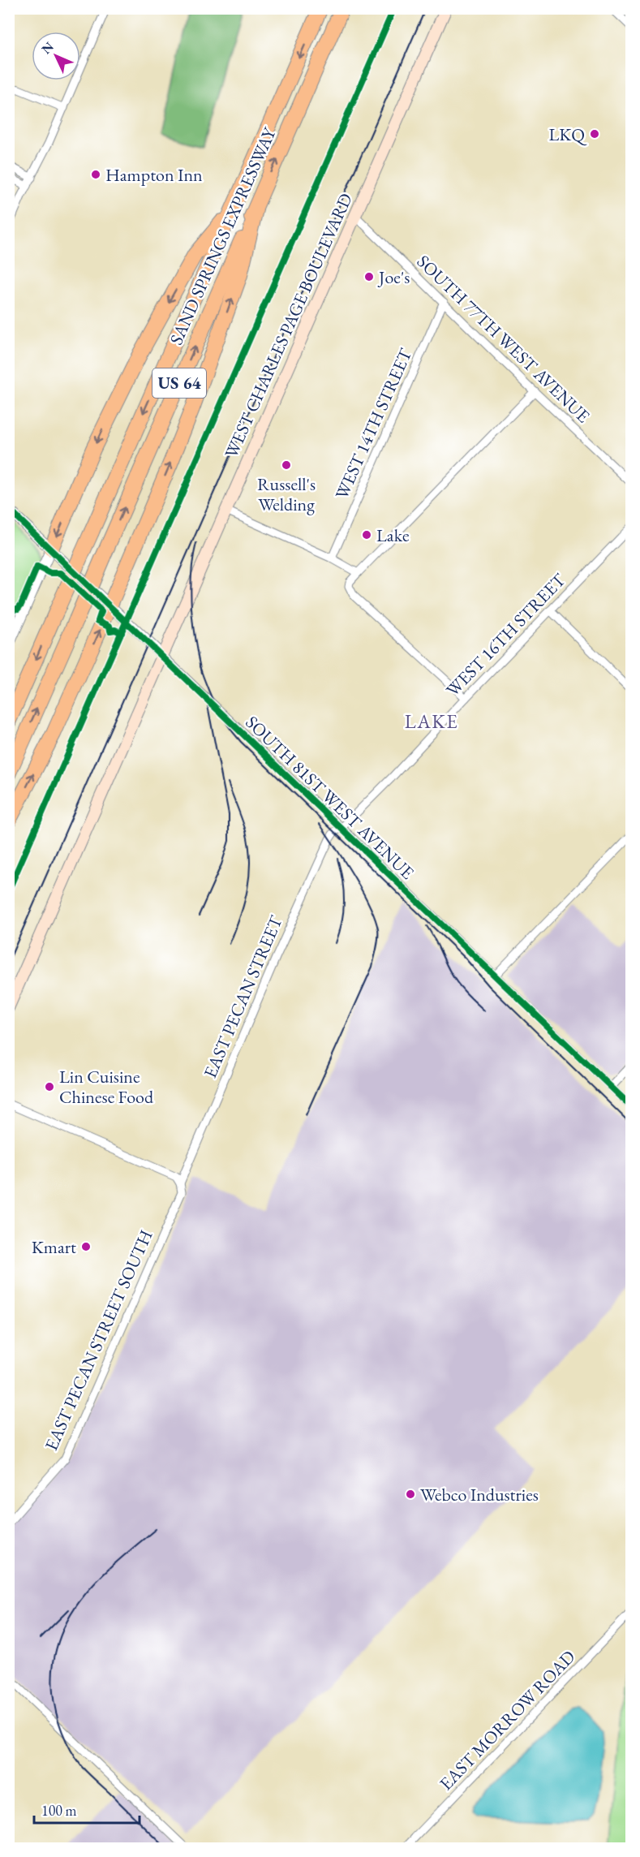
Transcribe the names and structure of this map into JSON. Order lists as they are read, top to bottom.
{
  "streets": {
    "highway": ["SAND SPRINGS EXPRESSWAY", "US 64"],
    "main road": ["WEST CHARLES PAGE BOULEVARD"],
    "street": [
      "SOUTH 77TH WEST AVENUE",
      "WEST 14TH STREET",
      "WEST 16TH STREET",
      "SOUTH 81ST WEST AVENUE",
      "EAST PECAN STREET",
      "EAST PECAN STREET SOUTH",
      "EAST MORROW ROAD"
    ]
  },
  "crossings": [
    ["WEST CHARLES PAGE BOULEVARD", "SOUTH 77TH WEST AVENUE"],
    ["WEST CHARLES PAGE BOULEVARD", "SOUTH 81ST WEST AVENUE"],
    ["SOUTH 77TH WEST AVENUE", "WEST 14TH STREET"],
    ["WEST 16TH STREET", "SOUTH 81ST WEST AVENUE"],
    ["WEST 16TH STREET", "EAST PECAN STREET"],
    ["SOUTH 81ST WEST AVENUE", "EAST PECAN STREET"],
    ["EAST PECAN STREET", "EAST PECAN STREET SOUTH"]
  ],
  "districts": ["LAKE"],
  "places": [
    "LKQ",
    "Hampton Inn",
    "Joe's",
    "Russell's Welding",
    "Lake",
    "Lin Cuisine Chinese Food",
    "Kmart",
    "Webco Industries"
  ],
  "scale_bar": "100 m",
  "north": "top left"
}
